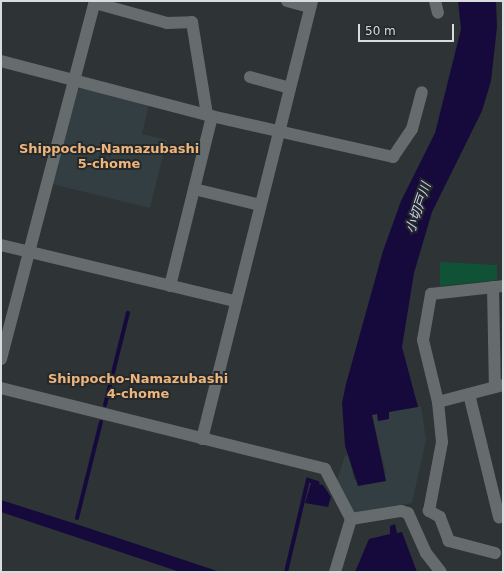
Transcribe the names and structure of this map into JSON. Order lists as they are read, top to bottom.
{
  "districts": ["Shippocho-Namazubashi 5-chome", "Shippocho-Namazubashi 4-chome"],
  "water": ["小切戸川"],
  "scale_bar": "50 m"
}
